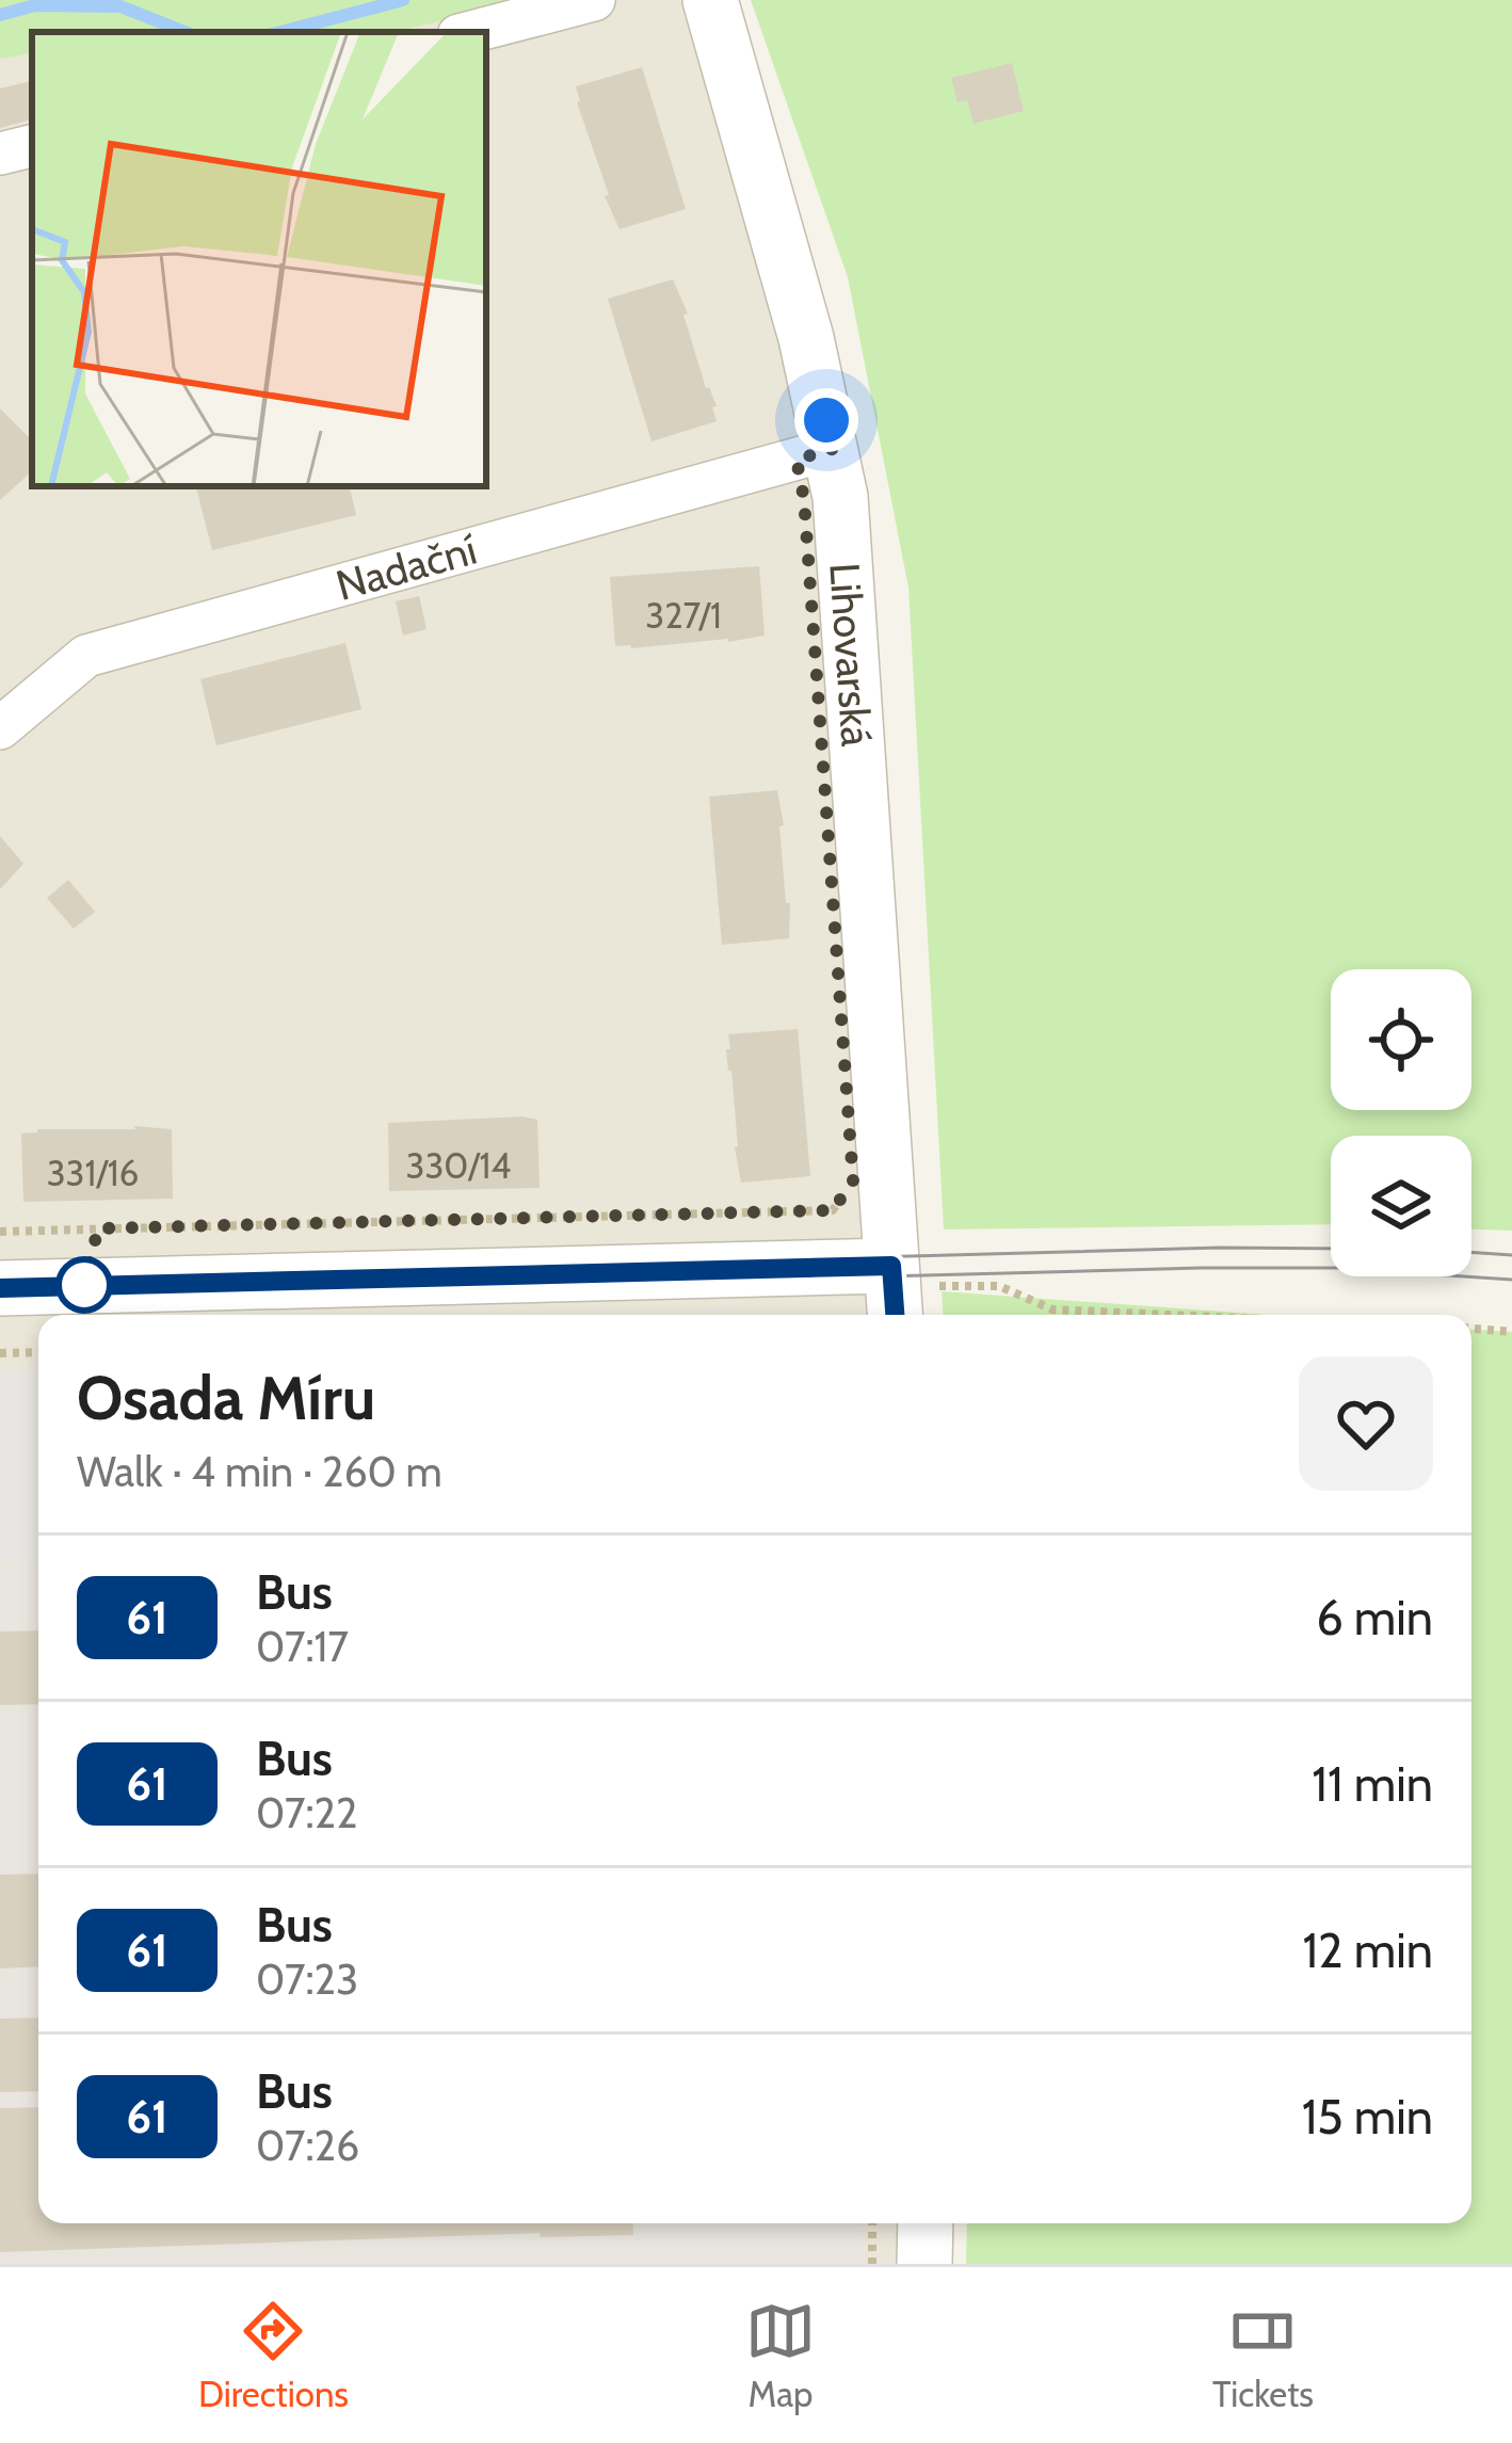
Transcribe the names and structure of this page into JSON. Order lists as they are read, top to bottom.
{
  "streets": {
    "street": ["Nadační", "Lihovarská"]
  },
  "crossings": [
    ["Nadační", "Lihovarská"]
  ],
  "lines": ["bus line 61"],
  "house_numbers": ["327/1", "330/14", "331/16"],
  "page": {
    "heading": ["Osada Míru", "Walk · 4 min · 260 m"],
    "list": [
      {
        "mark": "61",
        "name": "Bus",
        "note": "07:17",
        "value": "6 min"
      },
      {
        "mark": "61",
        "name": "Bus",
        "note": "07:22",
        "value": "11 min"
      },
      {
        "mark": "61",
        "name": "Bus",
        "note": "07:23",
        "value": "12 min"
      },
      {
        "mark": "61",
        "name": "Bus",
        "note": "07:26",
        "value": "15 min"
      }
    ],
    "tabs": ["Directions", "Map", "Tickets"]
  }
}
